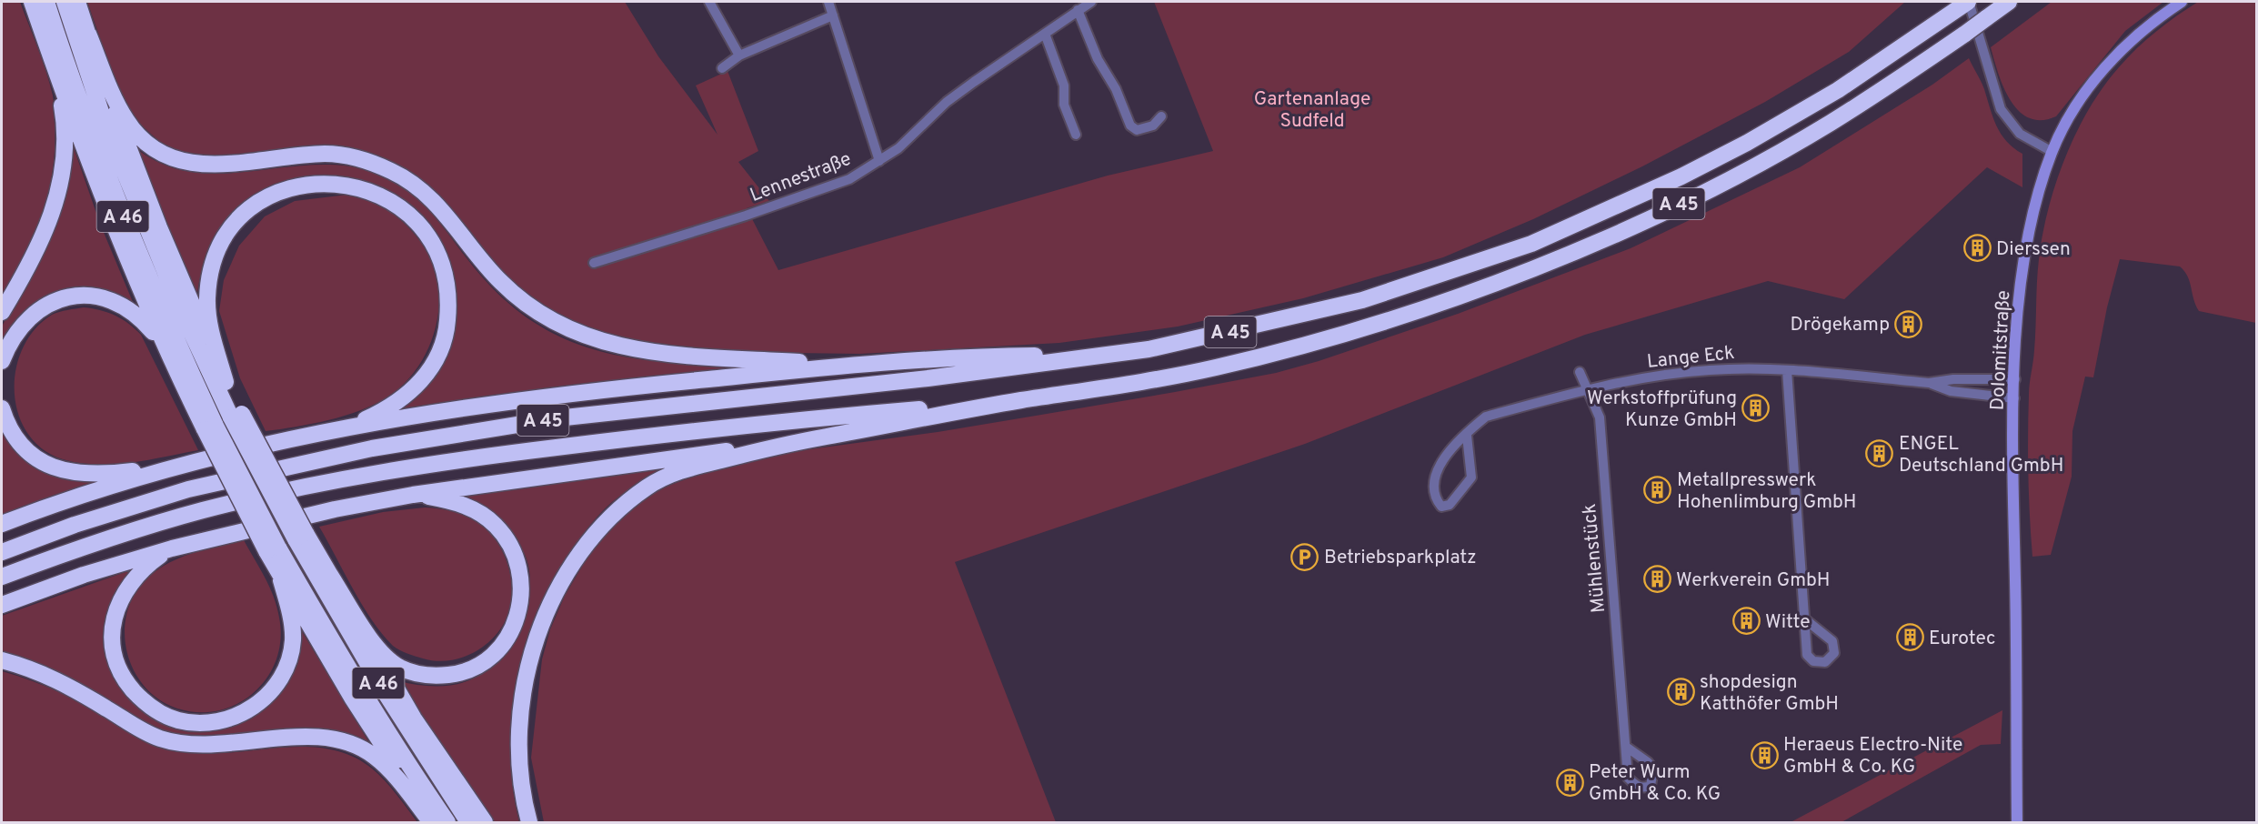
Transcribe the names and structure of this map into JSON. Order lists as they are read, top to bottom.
{
  "streets": {
    "highway": ["A 45", "A 46"],
    "street": [
      "Lennestraße",
      "Dolomitstraße",
      "Lange Eck",
      "Mühlenstück"
    ]
  },
  "crossings": [
    ["Dolomitstraße", "Lange Eck"],
    ["Lange Eck", "Mühlenstück"]
  ],
  "parks": ["Gartenanlage Sudfeld"],
  "places": {
    "building": [
      "Dierssen",
      "Drögekamp",
      "Werkstoffprüfung Kunze GmbH",
      "ENGEL Deutschland GmbH",
      "Metallpresswerk Hohenlimburg GmbH",
      "Werkverein GmbH",
      "Witte",
      "Eurotec",
      "shopdesign Katthöfer GmbH",
      "Heraeus Electro-Nite GmbH & Co. KG",
      "Peter Wurm GmbH & Co. KG"
    ],
    "parking": ["Betriebsparkplatz"]
  }
}
